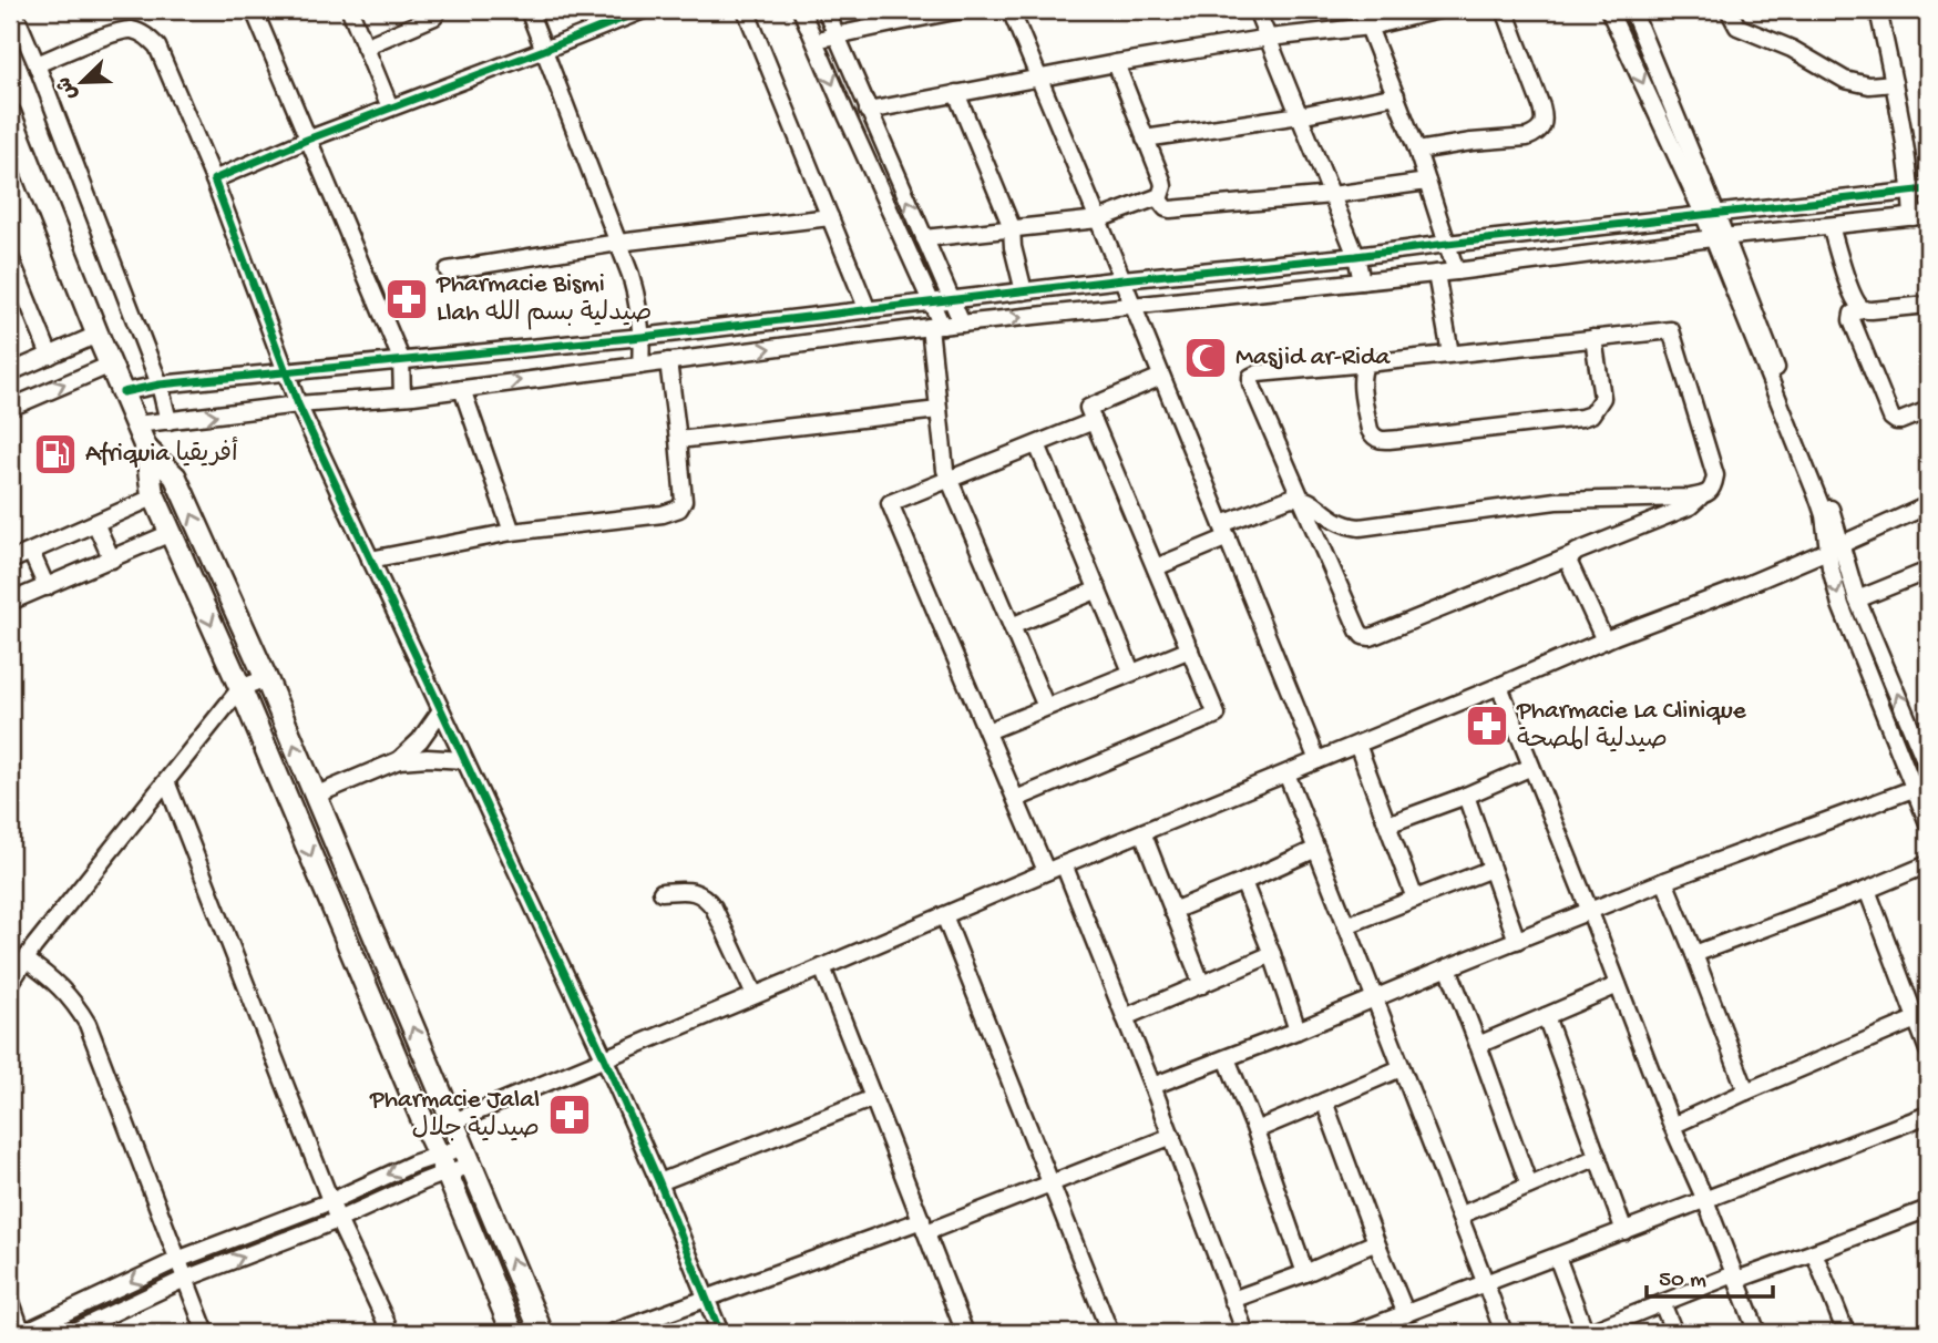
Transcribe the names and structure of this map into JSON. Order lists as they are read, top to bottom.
{
  "places": {
    "pharmacy": ["Pharmacie Bismi Llah صيدلية بسم الله", "Pharmacie La Clinique صيدلية المصحة", "Pharmacie Jalal صيدلية جلال"],
    "mosque": ["Masjid ar-Rida"],
    "fuel station": ["Afriquia أفريقيا"]
  },
  "scale_bar": "50 m",
  "north": "bottom left"
}
